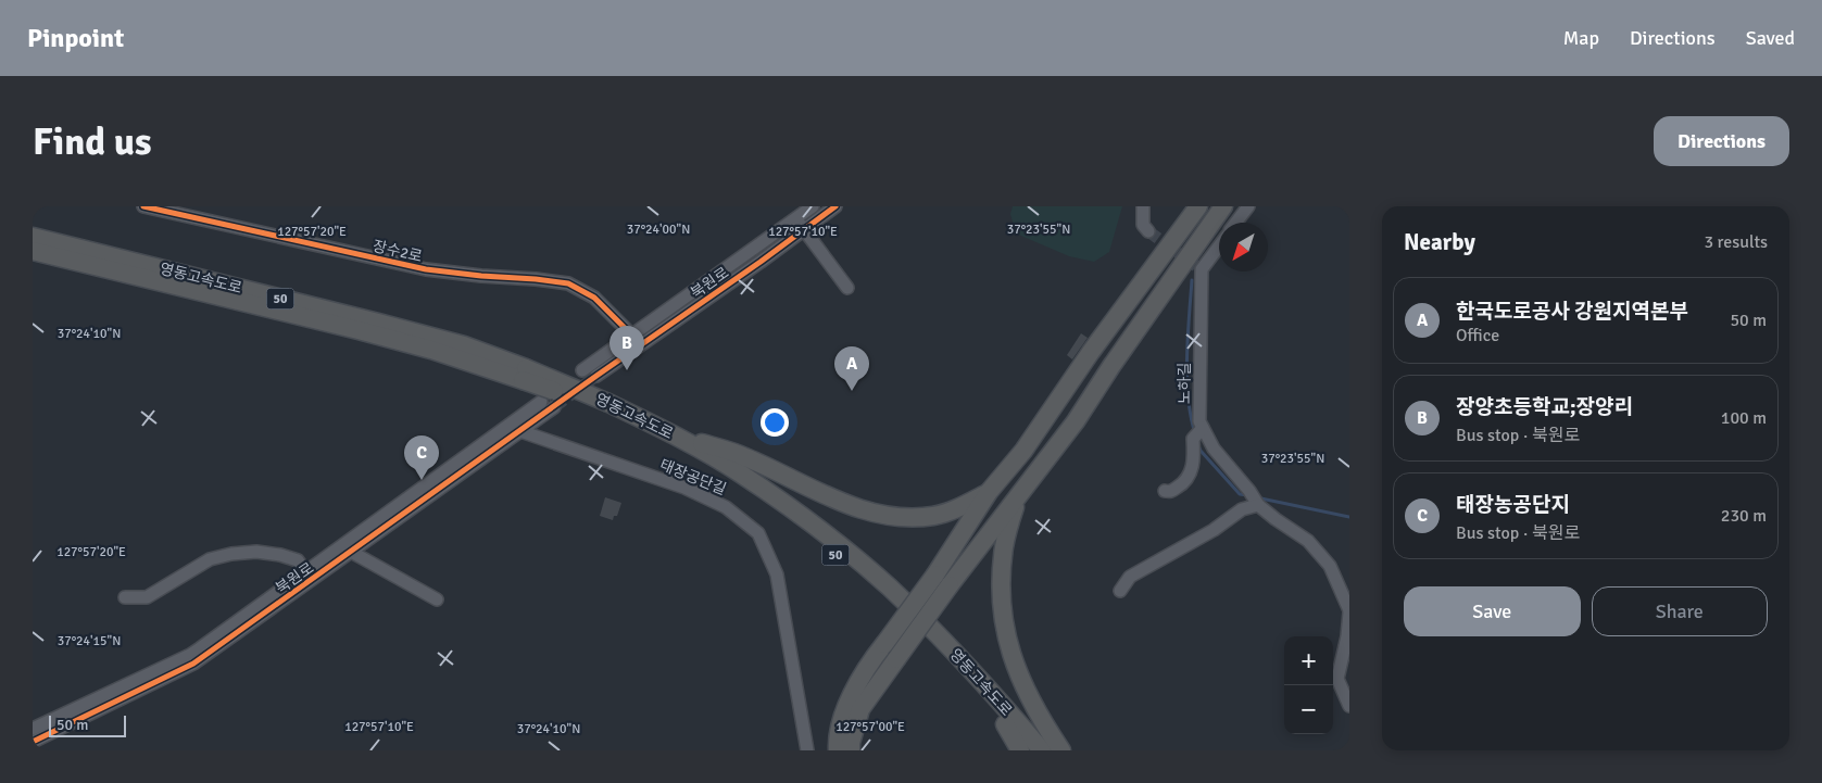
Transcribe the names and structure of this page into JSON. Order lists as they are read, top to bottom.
{
  "streets": {
    "highway": ["영동고속도로", "50"],
    "street": [
      "장수2로",
      "북원로",
      "노하길",
      "태장공단길"
    ]
  },
  "crossings": [
    ["장수2로", "북원로"],
    ["북원로", "태장공단길"]
  ],
  "scale_bar": "50 m",
  "north": "bottom left",
  "page": {
    "header": "Pinpoint",
    "nav": ["Map", "Directions", "Saved"],
    "buttons": [
      "Directions",
      ["Save", "Share"]
    ],
    "title": "Find us",
    "heading": ["Nearby", "3 results"],
    "list": [
      {
        "mark": "A",
        "name": "한국도로공사 강원지역본부",
        "note": "Office",
        "value": "50 m"
      },
      {
        "mark": "B",
        "name": "장양초등학교;장양리",
        "note": "Bus stop · 북원로",
        "value": "100 m"
      },
      {
        "mark": "C",
        "name": "태장농공단지",
        "note": "Bus stop · 북원로",
        "value": "230 m"
      }
    ],
    "pins": ["B", "A", "C"],
    "map_buttons": ["+", "−"],
    "scale": "50 m"
  },
  "coordinates": [
    "37°24'00\"N",
    "37°23'55\"N",
    "127°57'20\"E",
    "127°57'10\"E",
    "37°24'10\"N",
    "37°24'15\"N",
    "127°57'00\"E"
  ]
}
